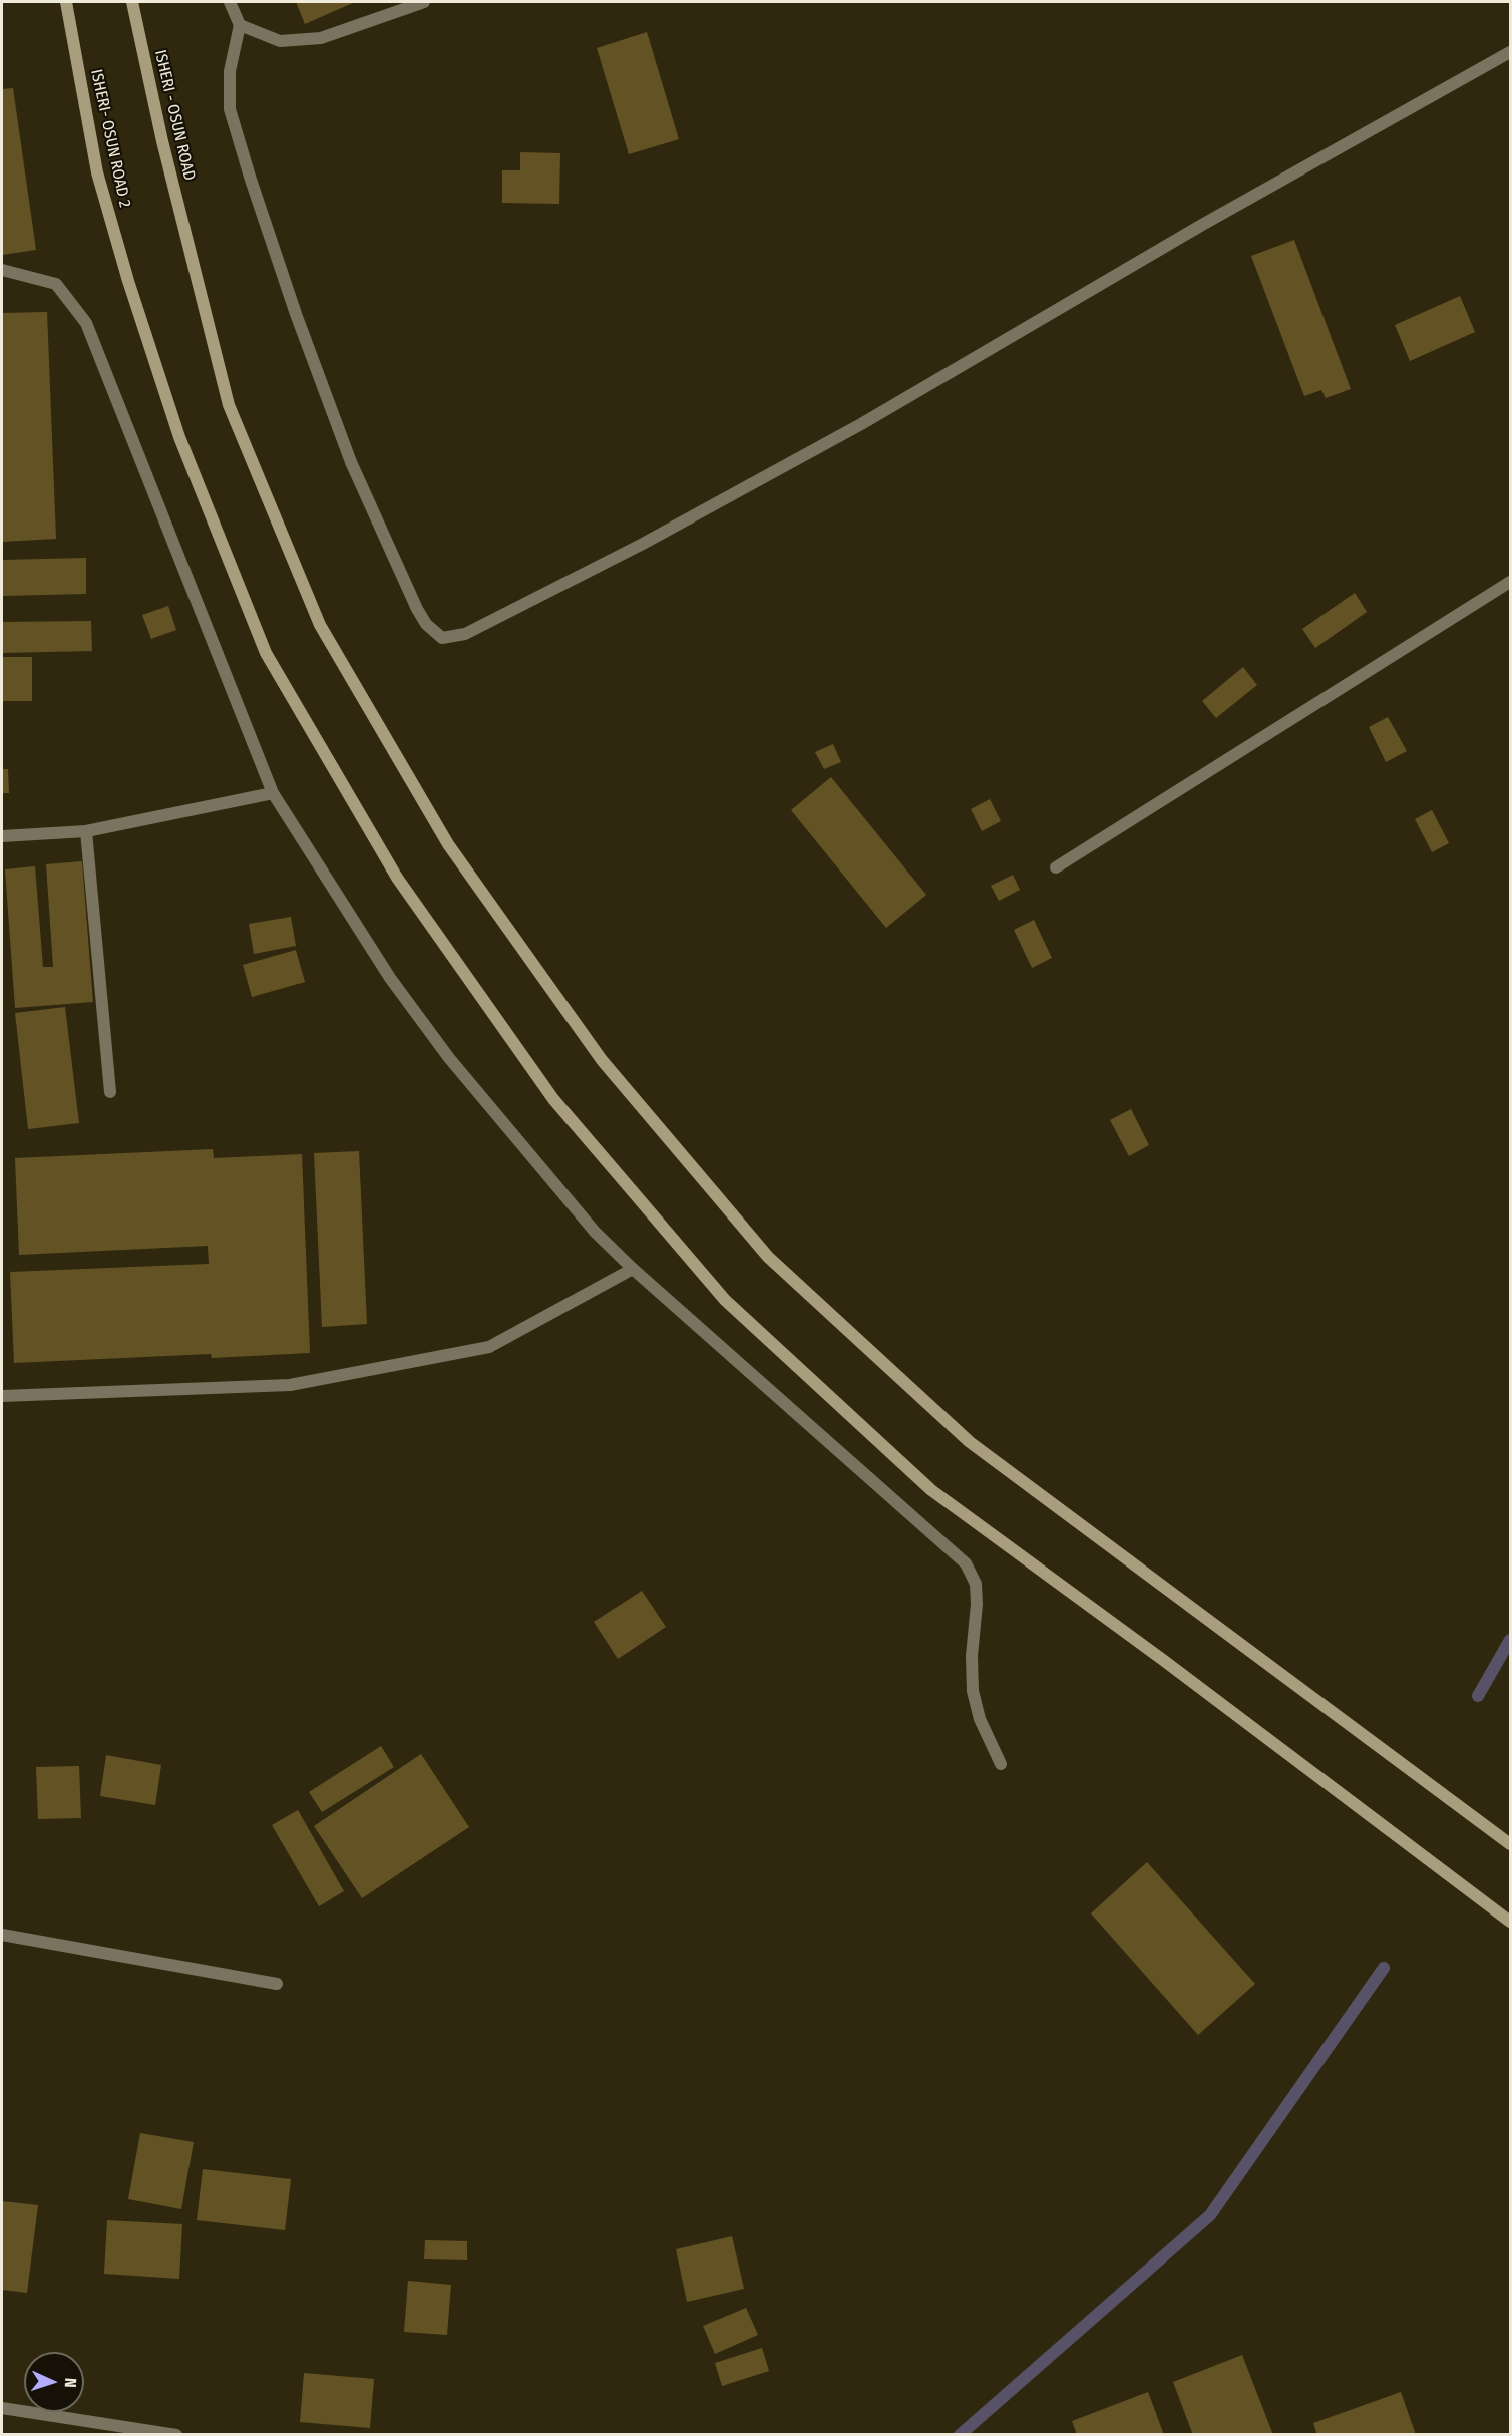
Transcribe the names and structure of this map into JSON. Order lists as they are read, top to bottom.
{
  "streets": {
    "main road": ["ISHERI - OSUN ROAD", "ISHERI- OSUN ROAD 2"]
  },
  "north": "right"
}
